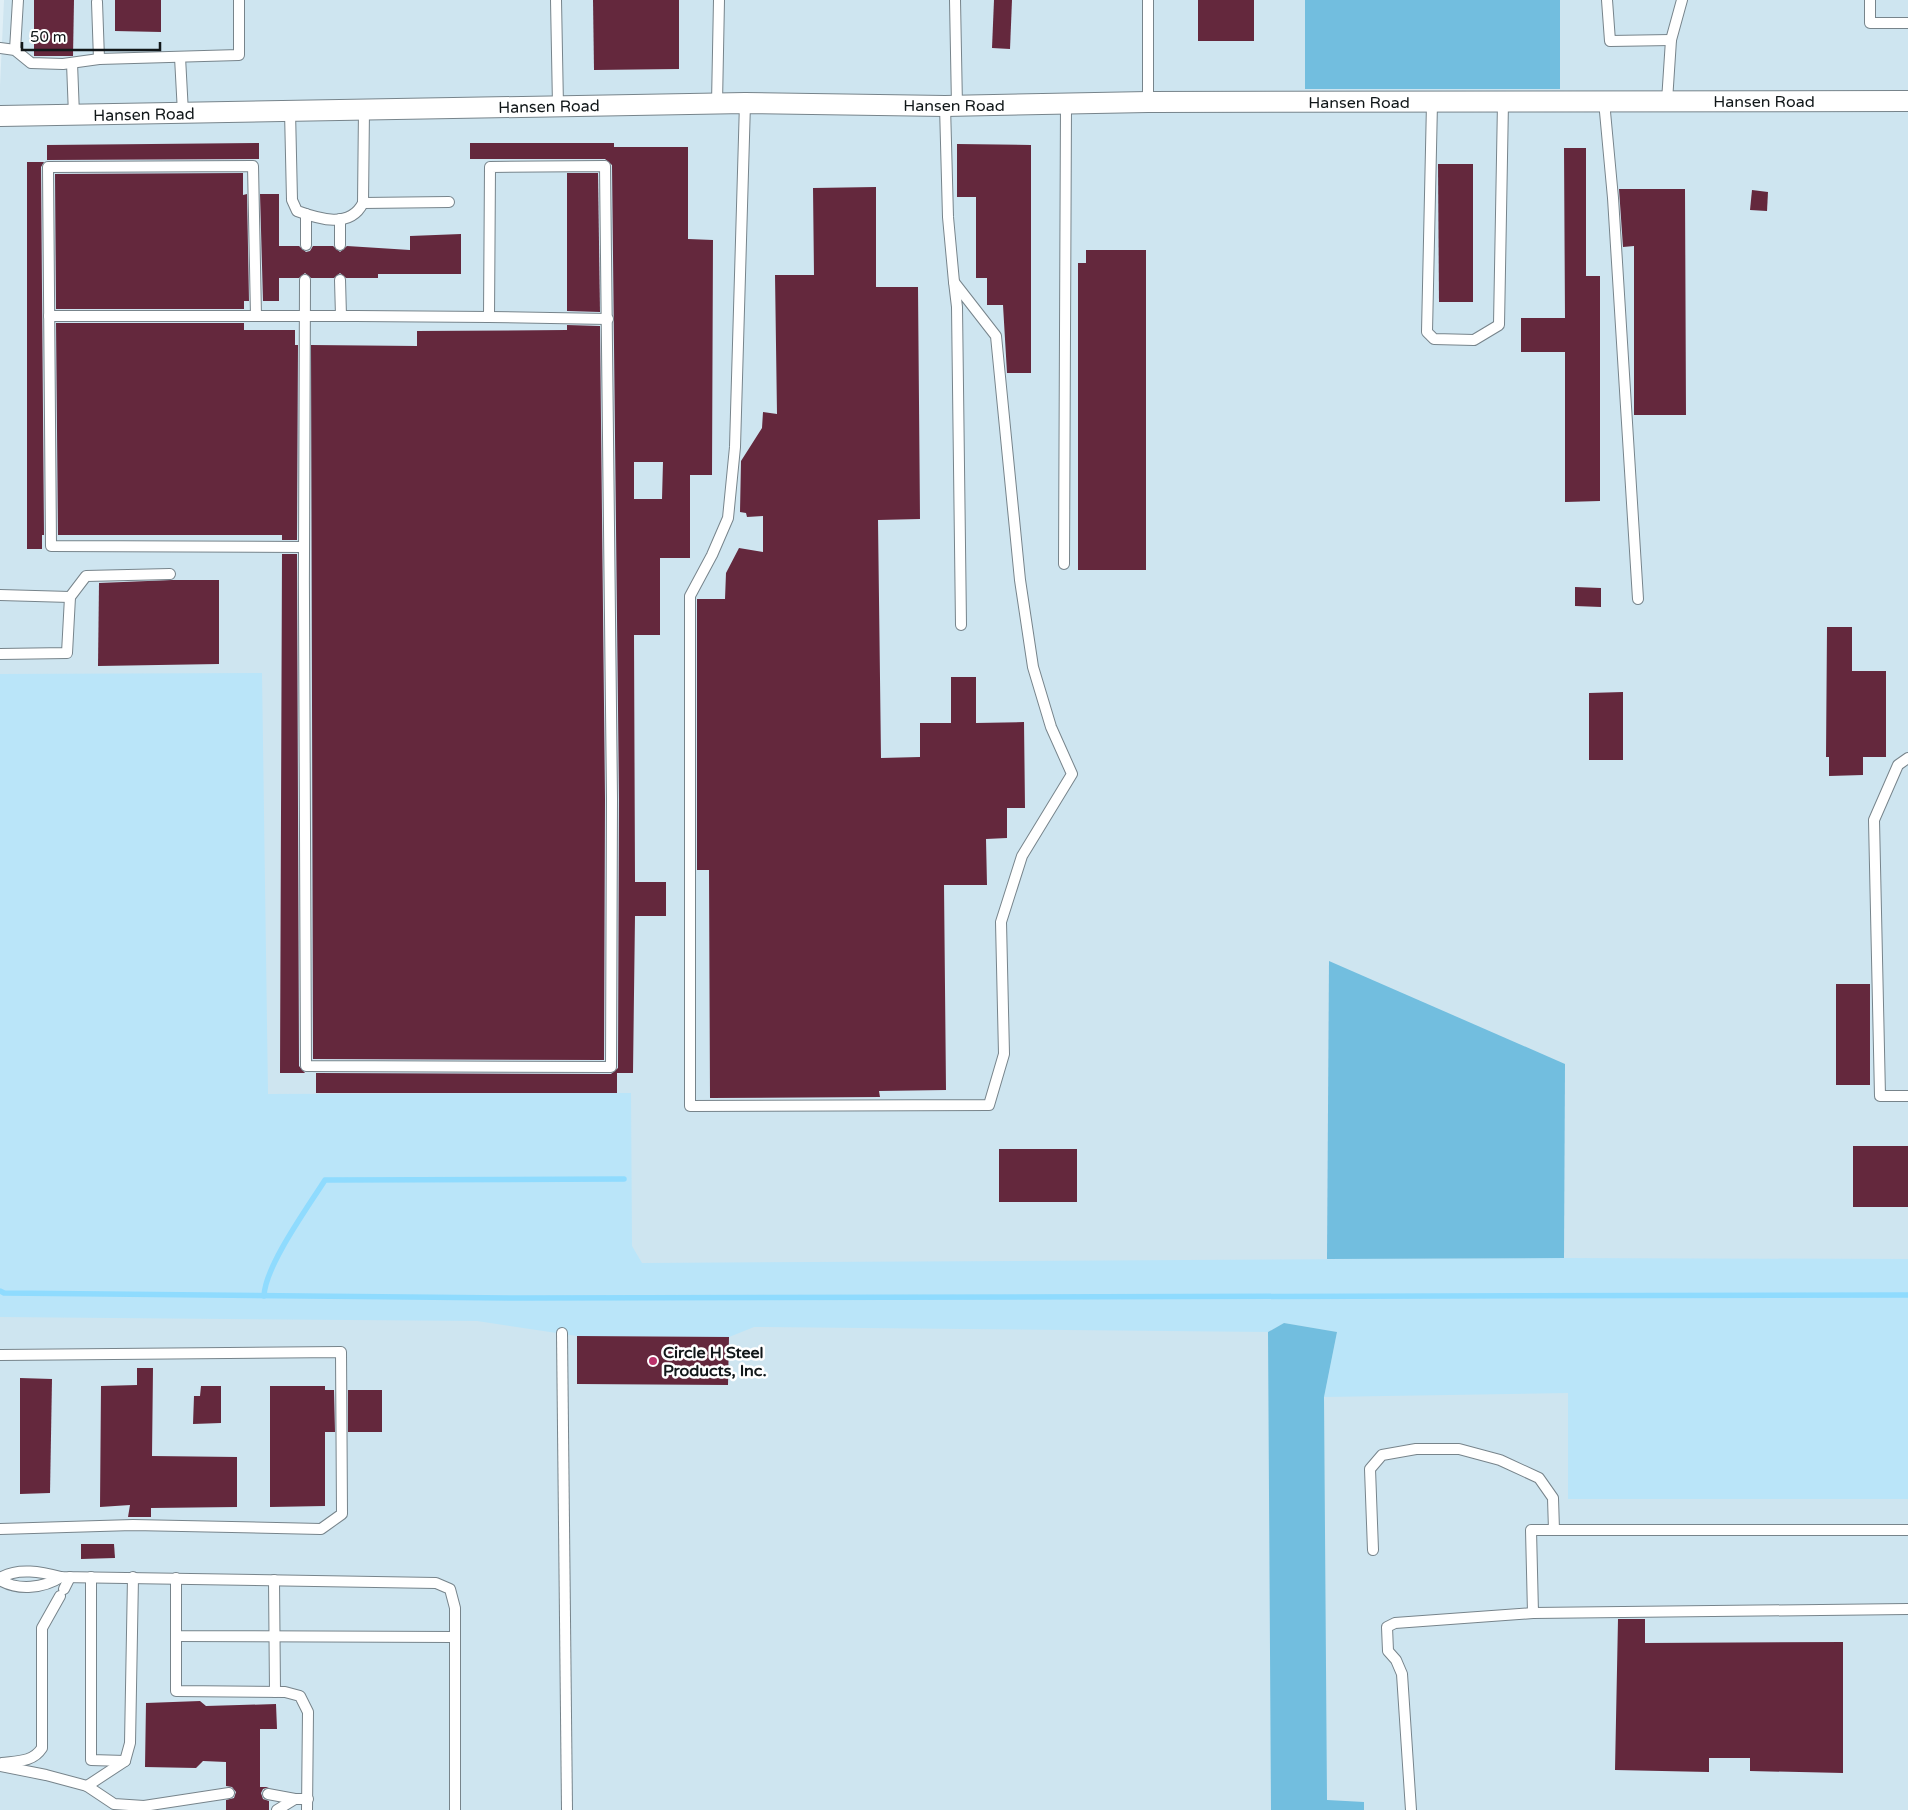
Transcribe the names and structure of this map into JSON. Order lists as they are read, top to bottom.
{
  "streets": {
    "street": ["Hansen Road"]
  },
  "places": ["Circle H Steel Products, Inc."],
  "scale_bar": "50 m"
}
